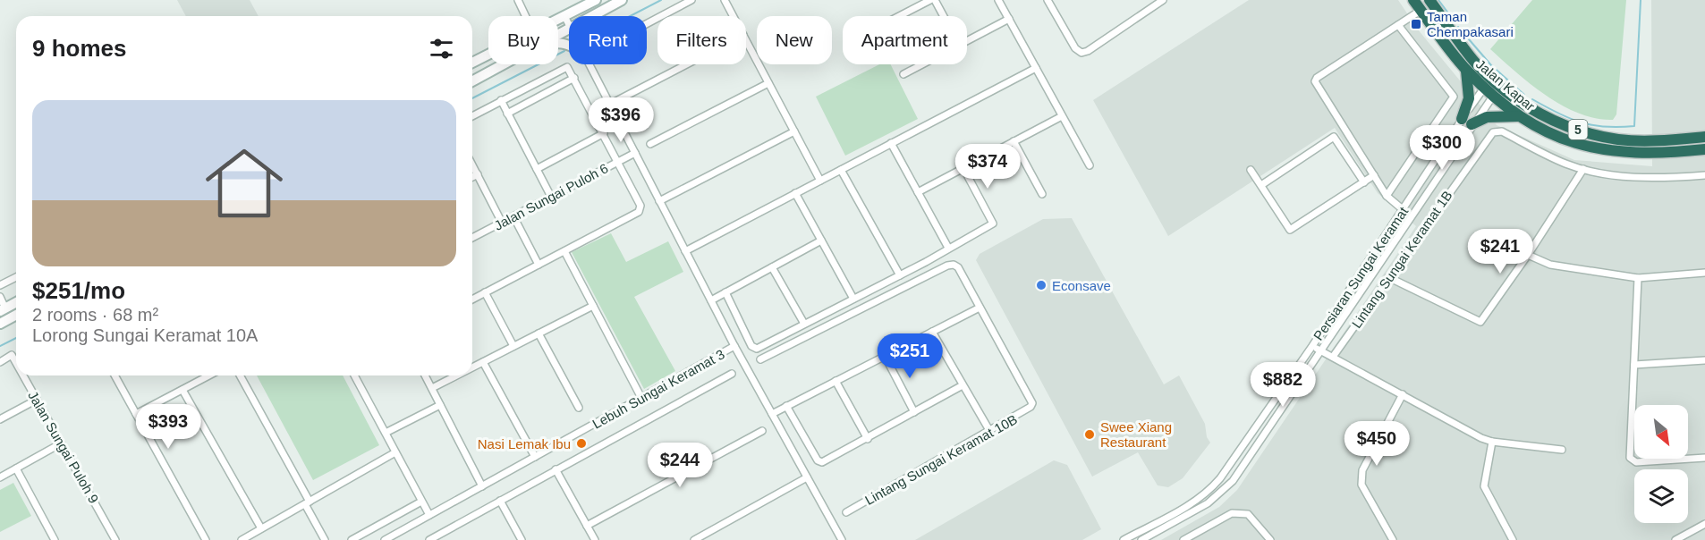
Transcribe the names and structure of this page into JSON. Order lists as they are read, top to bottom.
{
  "streets": {
    "highway": ["Jalan Kapar", "5"],
    "street": [
      "Jalan Sungai Puloh 6",
      "Lintang Sungai Keramat 1B",
      "Persiaran Sungai Keramat",
      "Lebuh Sungai Keramat 3",
      "Jalan Sungai Puloh 9",
      "Lintang Sungai Keramat 10B"
    ]
  },
  "crossings": [
    ["Jalan Kapar", "Persiaran Sungai Keramat"]
  ],
  "places": {
    "transit": ["Taman Chempakasari"],
    "other": ["Econsave", "Swee Xiang Restaurant", "Nasi Lemak Ibu"]
  },
  "north": "bottom right",
  "page": {
    "chip": [
      "Buy",
      "Rent",
      "Filters",
      "New",
      "Apartment"
    ],
    "heading": "9 homes",
    "list": [
      {
        "name": "$251/mo",
        "note": "2 rooms · 68 m² · Lorong Sungai Keramat 10A"
      }
    ],
    "price": [
      "$396",
      "$300",
      "$374",
      "$241",
      "$251",
      "$882",
      "$393",
      "$450",
      "$244"
    ]
  }
}
